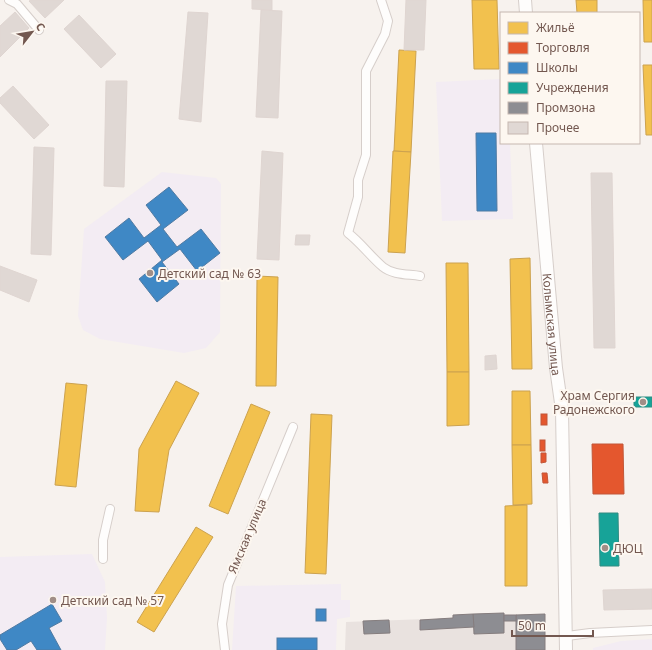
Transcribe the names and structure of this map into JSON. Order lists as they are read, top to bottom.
{
  "streets": {
    "street": ["Колымская улица", "Ямская улица"]
  },
  "places": [
    "Детский сад № 63",
    "Храм Сергия Радонежского",
    "ДЮЦ",
    "Детский сад № 57"
  ],
  "legend": [
    "Жильё",
    "Торговля",
    "Школы",
    "Учреждения",
    "Промзона",
    "Прочее"
  ],
  "scale_bar": "50 m",
  "north": "top right"
}
